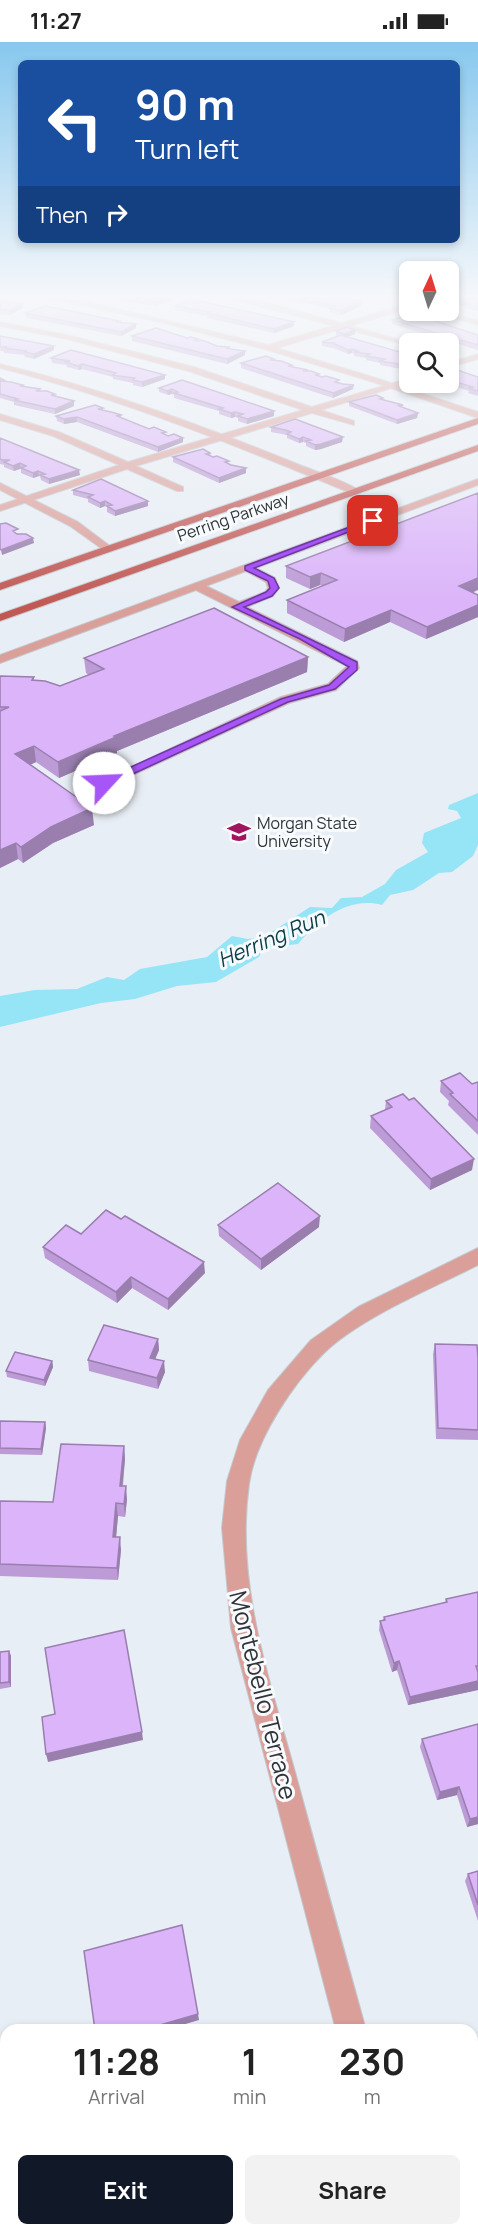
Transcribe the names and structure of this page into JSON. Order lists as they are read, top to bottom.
{
  "streets": {
    "main road": ["Perring Parkway"],
    "street": ["Montebello Terrace"]
  },
  "water": ["Herring Run"],
  "places": {
    "school or university": ["Morgan State University"]
  },
  "north": "top",
  "page": {
    "status": "11:27",
    "turn": ["90 m", "Turn left"],
    "then": "Then",
    "eta": [
      "11:28",
      "Arrival",
      "1",
      "min",
      "230",
      "m"
    ],
    "buttons": ["Exit", "Share"]
  }
}
